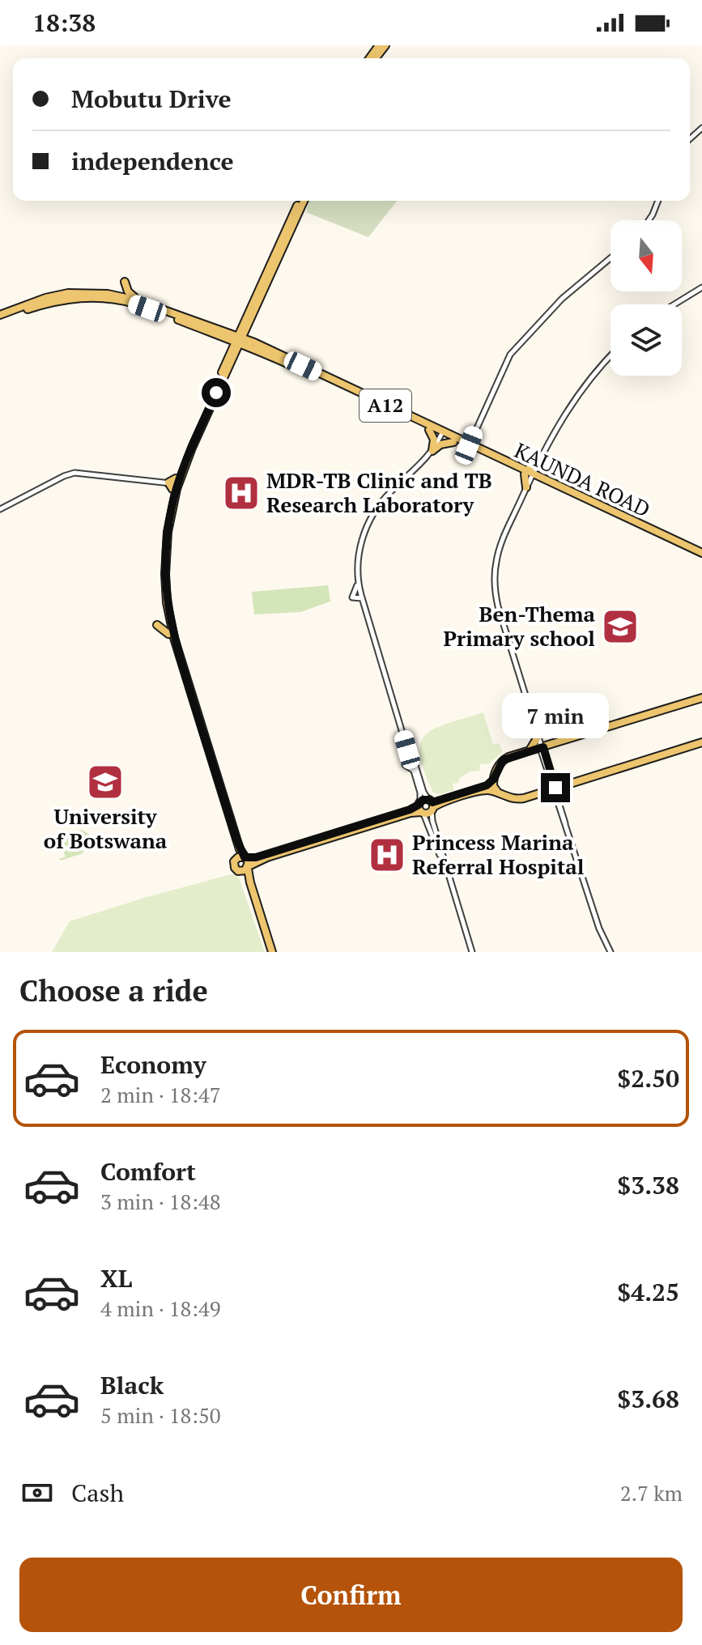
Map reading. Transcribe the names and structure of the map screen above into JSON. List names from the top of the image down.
{
  "streets": {
    "main road": ["A12", "KAUNDA ROAD"]
  },
  "crossings": [
    ["A12", "KAUNDA ROAD"]
  ],
  "places": {
    "hospital": ["MDR-TB Clinic and TB Research Laboratory", "Princess Marina Referral Hospital"],
    "school or university": ["Ben-Thema Primary school", "University of Botswana"]
  },
  "north": "bottom",
  "page": {
    "status": "18:38",
    "banner": ["Mobutu Drive", "independence"],
    "bubble": "7 min",
    "heading": "Choose a ride",
    "list": [
      {
        "name": "Economy",
        "note": "2 min · 18:47",
        "value": "$2.50"
      },
      {
        "name": "Comfort",
        "note": "3 min · 18:48",
        "value": "$3.38"
      },
      {
        "name": "XL",
        "note": "4 min · 18:49",
        "value": "$4.25"
      },
      {
        "name": "Black",
        "note": "5 min · 18:50",
        "value": "$3.68"
      }
    ],
    "pay": ["Cash", "2.7 km"],
    "buttons": "Confirm"
  }
}
